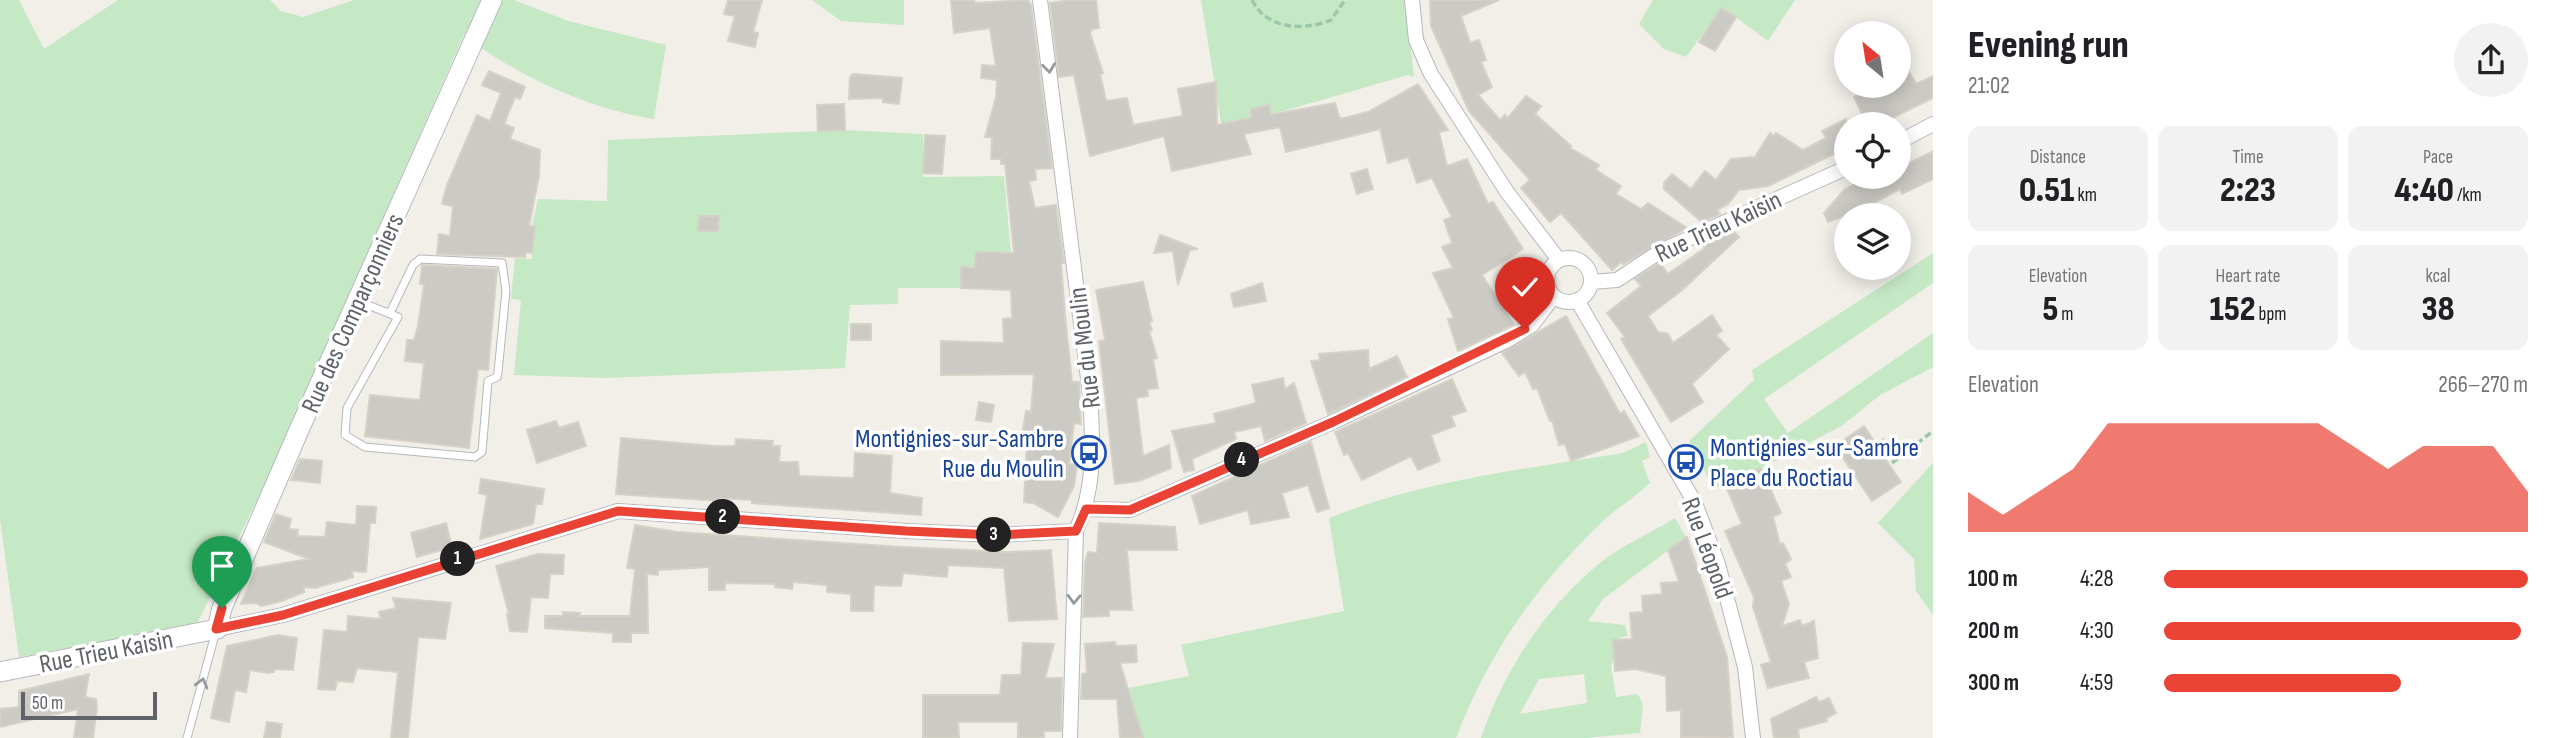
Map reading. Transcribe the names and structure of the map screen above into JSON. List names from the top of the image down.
{
  "streets": {
    "street": [
      "Rue Trieu Kaisin",
      "Rue des Comparçonniers",
      "Rue du Moulin",
      "Rue Léopold"
    ]
  },
  "crossings": [
    ["Rue Trieu Kaisin", "Rue des Comparçonniers"],
    ["Rue Trieu Kaisin", "Rue du Moulin"],
    ["Rue Trieu Kaisin", "Rue Léopold"]
  ],
  "one_way": ["Rue du Moulin"],
  "places": {
    "bus stop": ["Montignies-sur-Sambre Rue du Moulin", "Montignies-sur-Sambre Place du Roctiau"]
  },
  "scale_bar": "50 m",
  "north": "top left",
  "page": {
    "heading": ["Evening run", "21:02"],
    "stats": [
      ["Distance", "0.51 km"],
      ["Time", "2:23"],
      ["Pace", "4:40 /km"],
      ["Elevation", "5 m"],
      ["Heart rate", "152 bpm"],
      ["kcal", "38"]
    ],
    "chart": ["Elevation", "266–270 m"],
    "pins": [
      "4",
      "2",
      "3",
      "1"
    ],
    "list": [
      {
        "name": "100 m",
        "note": "4:28"
      },
      {
        "name": "200 m",
        "note": "4:30"
      },
      {
        "name": "300 m",
        "note": "4:59"
      }
    ],
    "scale": "50 m"
  }
}
